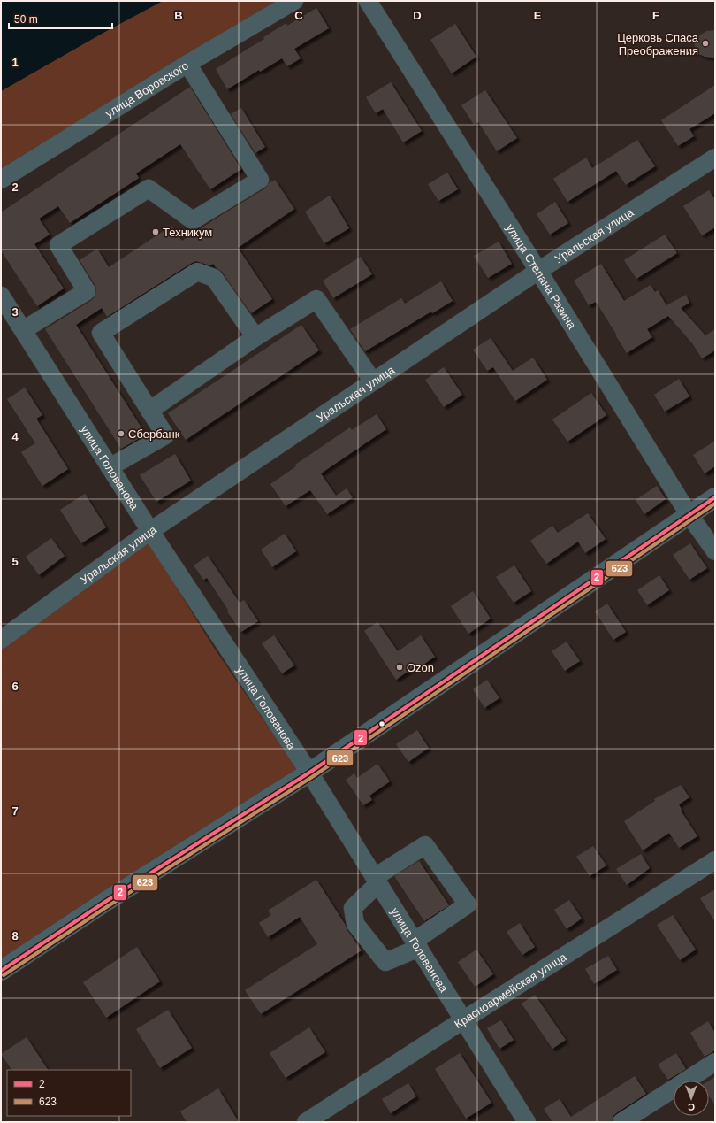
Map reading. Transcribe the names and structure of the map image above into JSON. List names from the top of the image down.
{
  "streets": {
    "street": [
      "улица Воровского",
      "Уральская улица",
      "улица Степана Разина",
      "улица Голованова",
      "Красноармейская улица"
    ]
  },
  "crossings": [
    ["Уральская улица", "улица Степана Разина"],
    ["Уральская улица", "улица Голованова"],
    ["улица Голованова", "Красноармейская улица"]
  ],
  "places": [
    "Церковь Спаса Преображения",
    "Техникум",
    "Сбербанк",
    "Ozon"
  ],
  "lines": ["transit line 2", "transit line 623"],
  "legend": ["2", "623"],
  "scale_bar": "50 m",
  "north": "bottom",
  "grid": {
    "columns": [
      "B",
      "C",
      "D",
      "E",
      "F"
    ],
    "rows": [
      "1",
      "2",
      "3",
      "4",
      "5",
      "6",
      "7",
      "8"
    ]
  }
}
